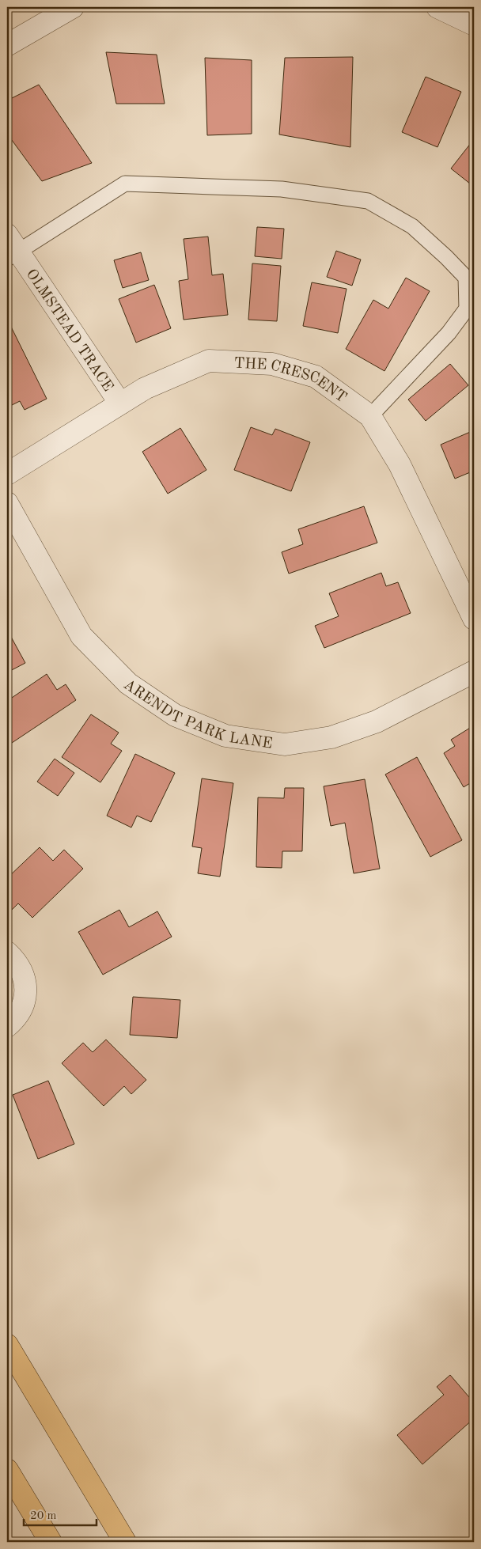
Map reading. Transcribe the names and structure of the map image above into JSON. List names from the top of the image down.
{
  "streets": {
    "street": ["OLMSTEAD TRACE", "THE CRESCENT", "ARENDT PARK LANE"]
  },
  "crossings": [
    ["OLMSTEAD TRACE", "THE CRESCENT"]
  ],
  "scale_bar": "20 m"
}
